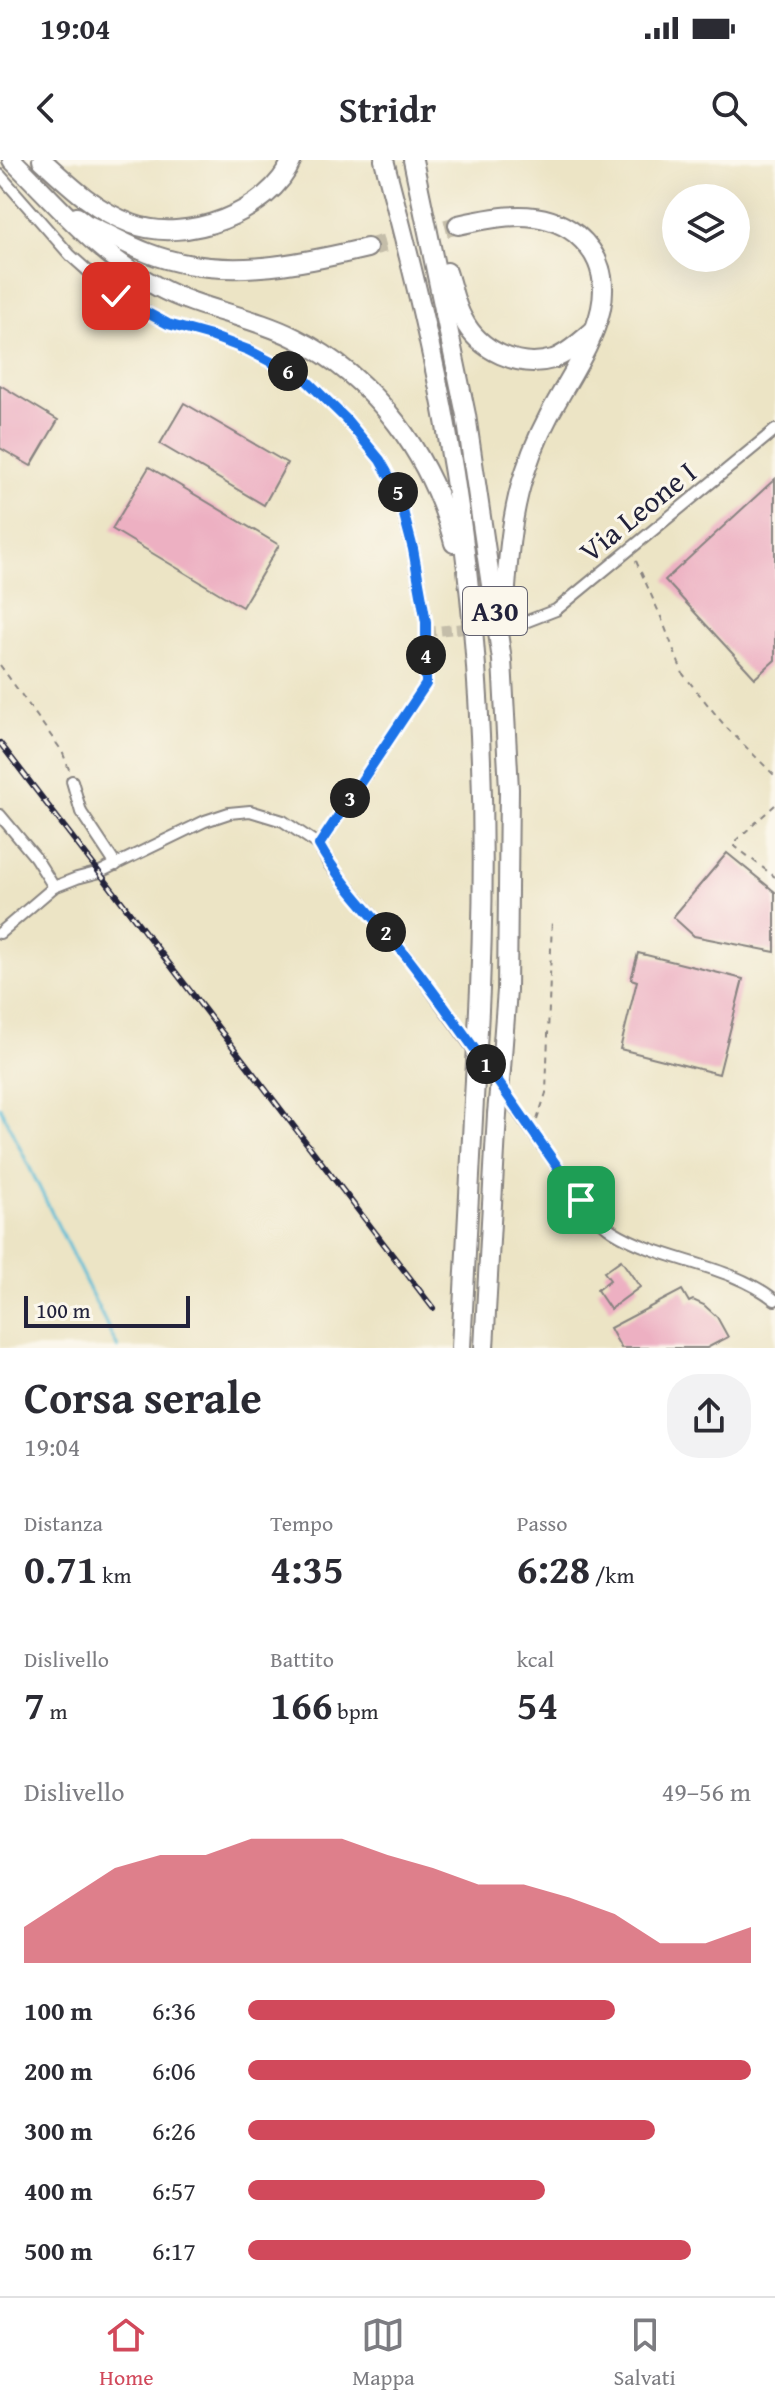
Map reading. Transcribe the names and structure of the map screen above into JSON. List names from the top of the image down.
{
  "streets": {
    "highway": ["A30"],
    "street": ["Via Leone I"]
  },
  "scale_bar": "100 m",
  "page": {
    "status": "19:04",
    "header": "Stridr",
    "pins": [
      "6",
      "5",
      "4",
      "3",
      "2",
      "1"
    ],
    "scale": "100 m",
    "heading": ["Corsa serale", "19:04"],
    "stats": [
      ["Distanza", "0.71 km"],
      ["Tempo", "4:35"],
      ["Passo", "6:28 /km"],
      ["Dislivello", "7 m"],
      ["Battito", "166 bpm"],
      ["kcal", "54"]
    ],
    "chart": ["Dislivello", "49–56 m"],
    "list": [
      {
        "name": "100 m",
        "note": "6:36"
      },
      {
        "name": "200 m",
        "note": "6:06"
      },
      {
        "name": "300 m",
        "note": "6:26"
      },
      {
        "name": "400 m",
        "note": "6:57"
      },
      {
        "name": "500 m",
        "note": "6:17"
      }
    ],
    "tabs": ["Home", "Mappa", "Salvati"]
  }
}
